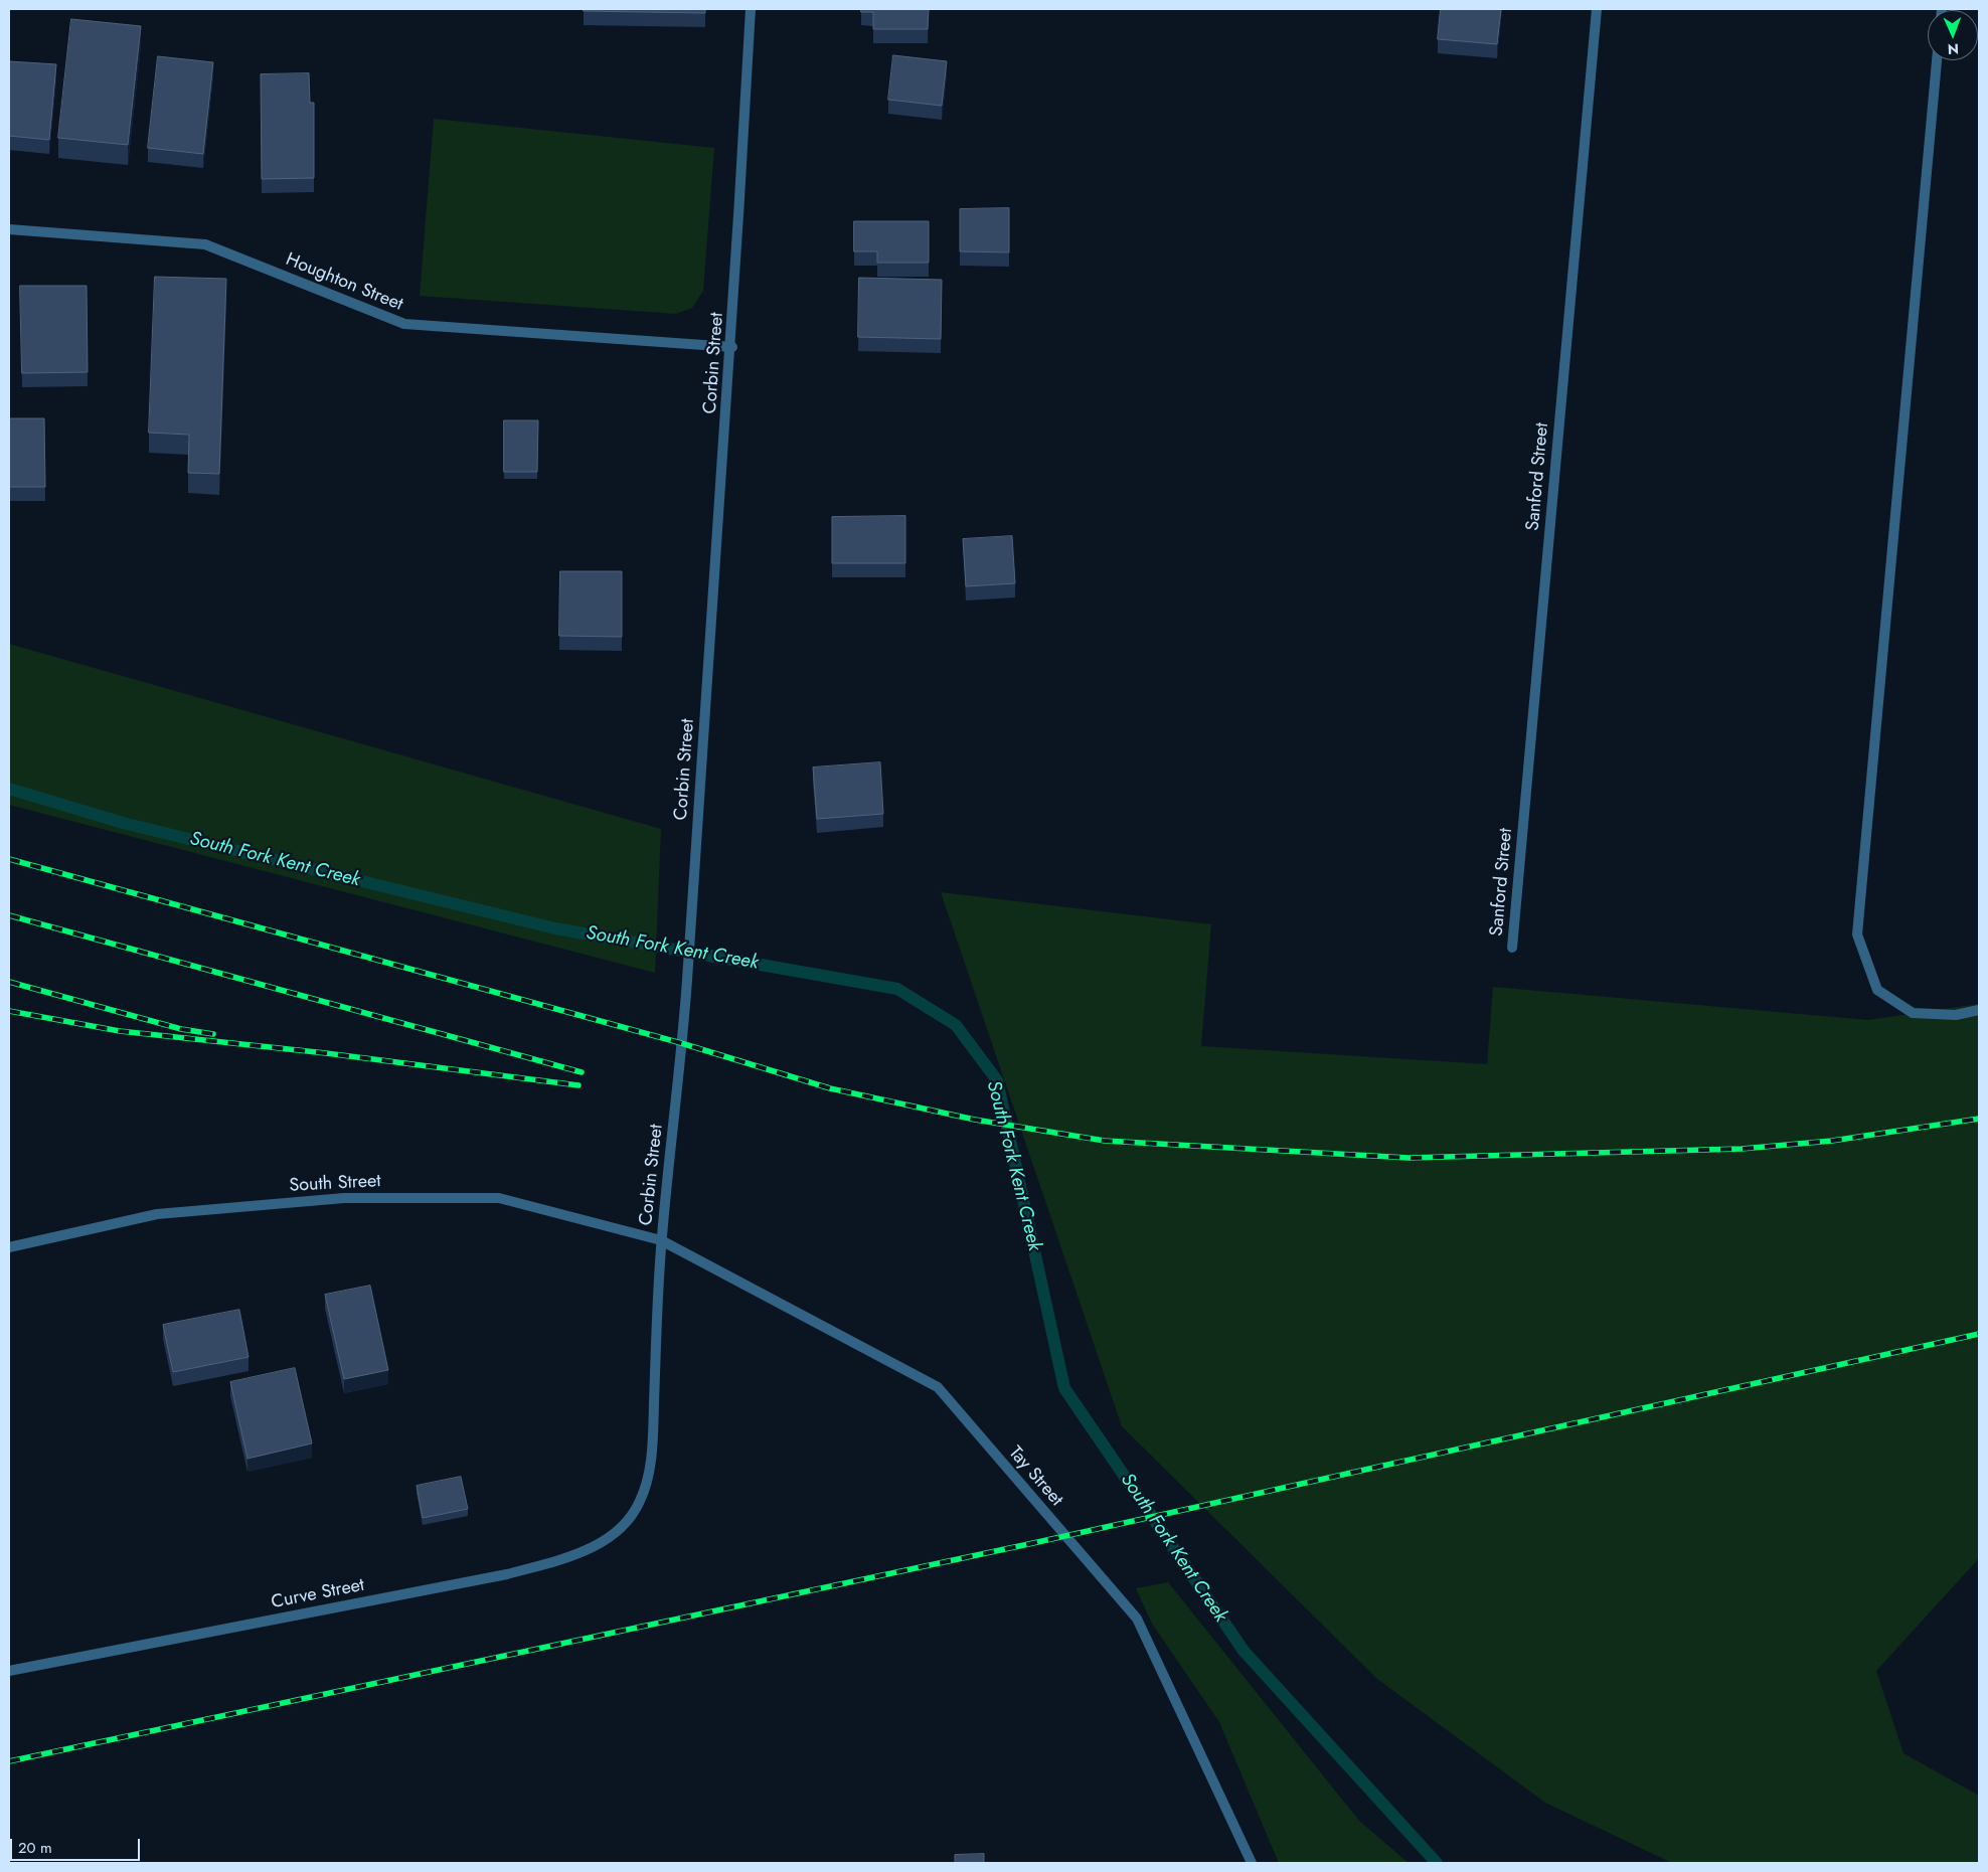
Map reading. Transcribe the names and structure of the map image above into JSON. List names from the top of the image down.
{
  "streets": {
    "street": [
      "Houghton Street",
      "Corbin Street",
      "Sanford Street",
      "South Street",
      "Tay Street",
      "Curve Street"
    ]
  },
  "crossings": [
    ["Houghton Street", "Corbin Street"],
    ["Corbin Street", "South Street"],
    ["Corbin Street", "Tay Street"],
    ["Corbin Street", "Curve Street"],
    ["South Street", "Tay Street"]
  ],
  "water": ["South Fork Kent Creek"],
  "scale_bar": "20 m",
  "north": "bottom"
}
